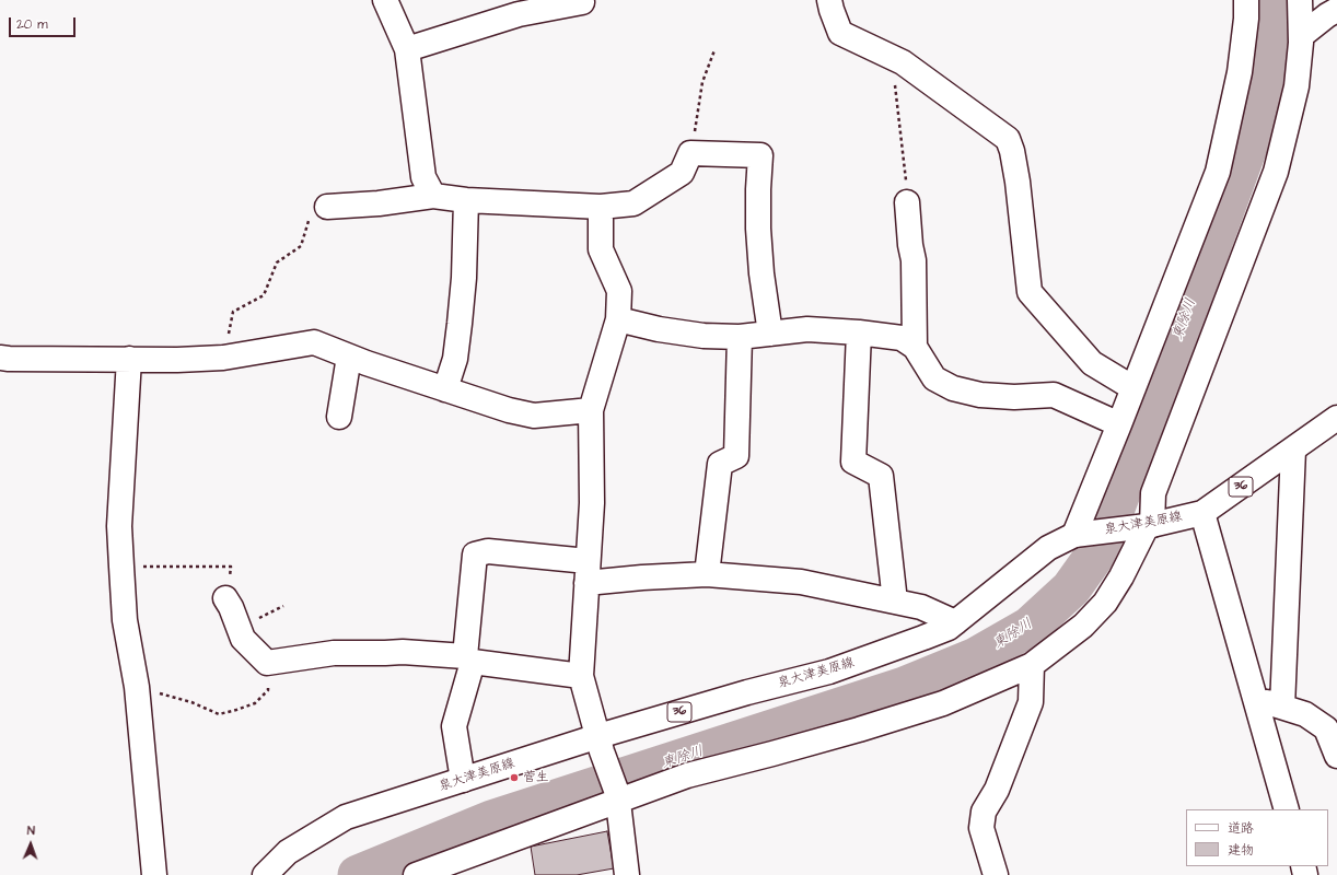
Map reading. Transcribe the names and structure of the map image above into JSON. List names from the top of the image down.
{
  "streets": {
    "street": ["36", "泉大津美原線"]
  },
  "water": ["東除川"],
  "places": ["菅生"],
  "legend": ["道路", "建物"],
  "scale_bar": "20 m",
  "north": "top"
}
